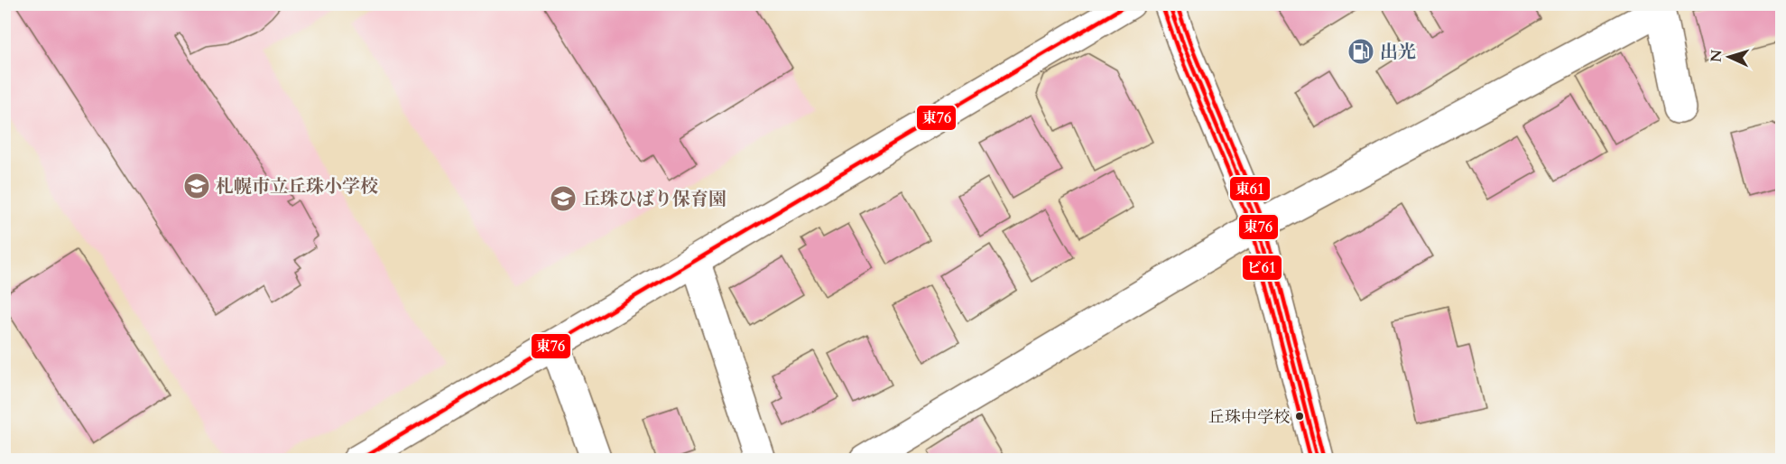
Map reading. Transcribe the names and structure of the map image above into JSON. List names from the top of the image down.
{
  "places": {
    "fuel station": ["出光"],
    "school or university": ["札幌市立丘珠小学校", "丘珠ひばり保育園"],
    "other": ["丘珠中学校"]
  },
  "lines": ["transit line 東76", "transit line 東61", "transit line ビ61"],
  "north": "left"
}
